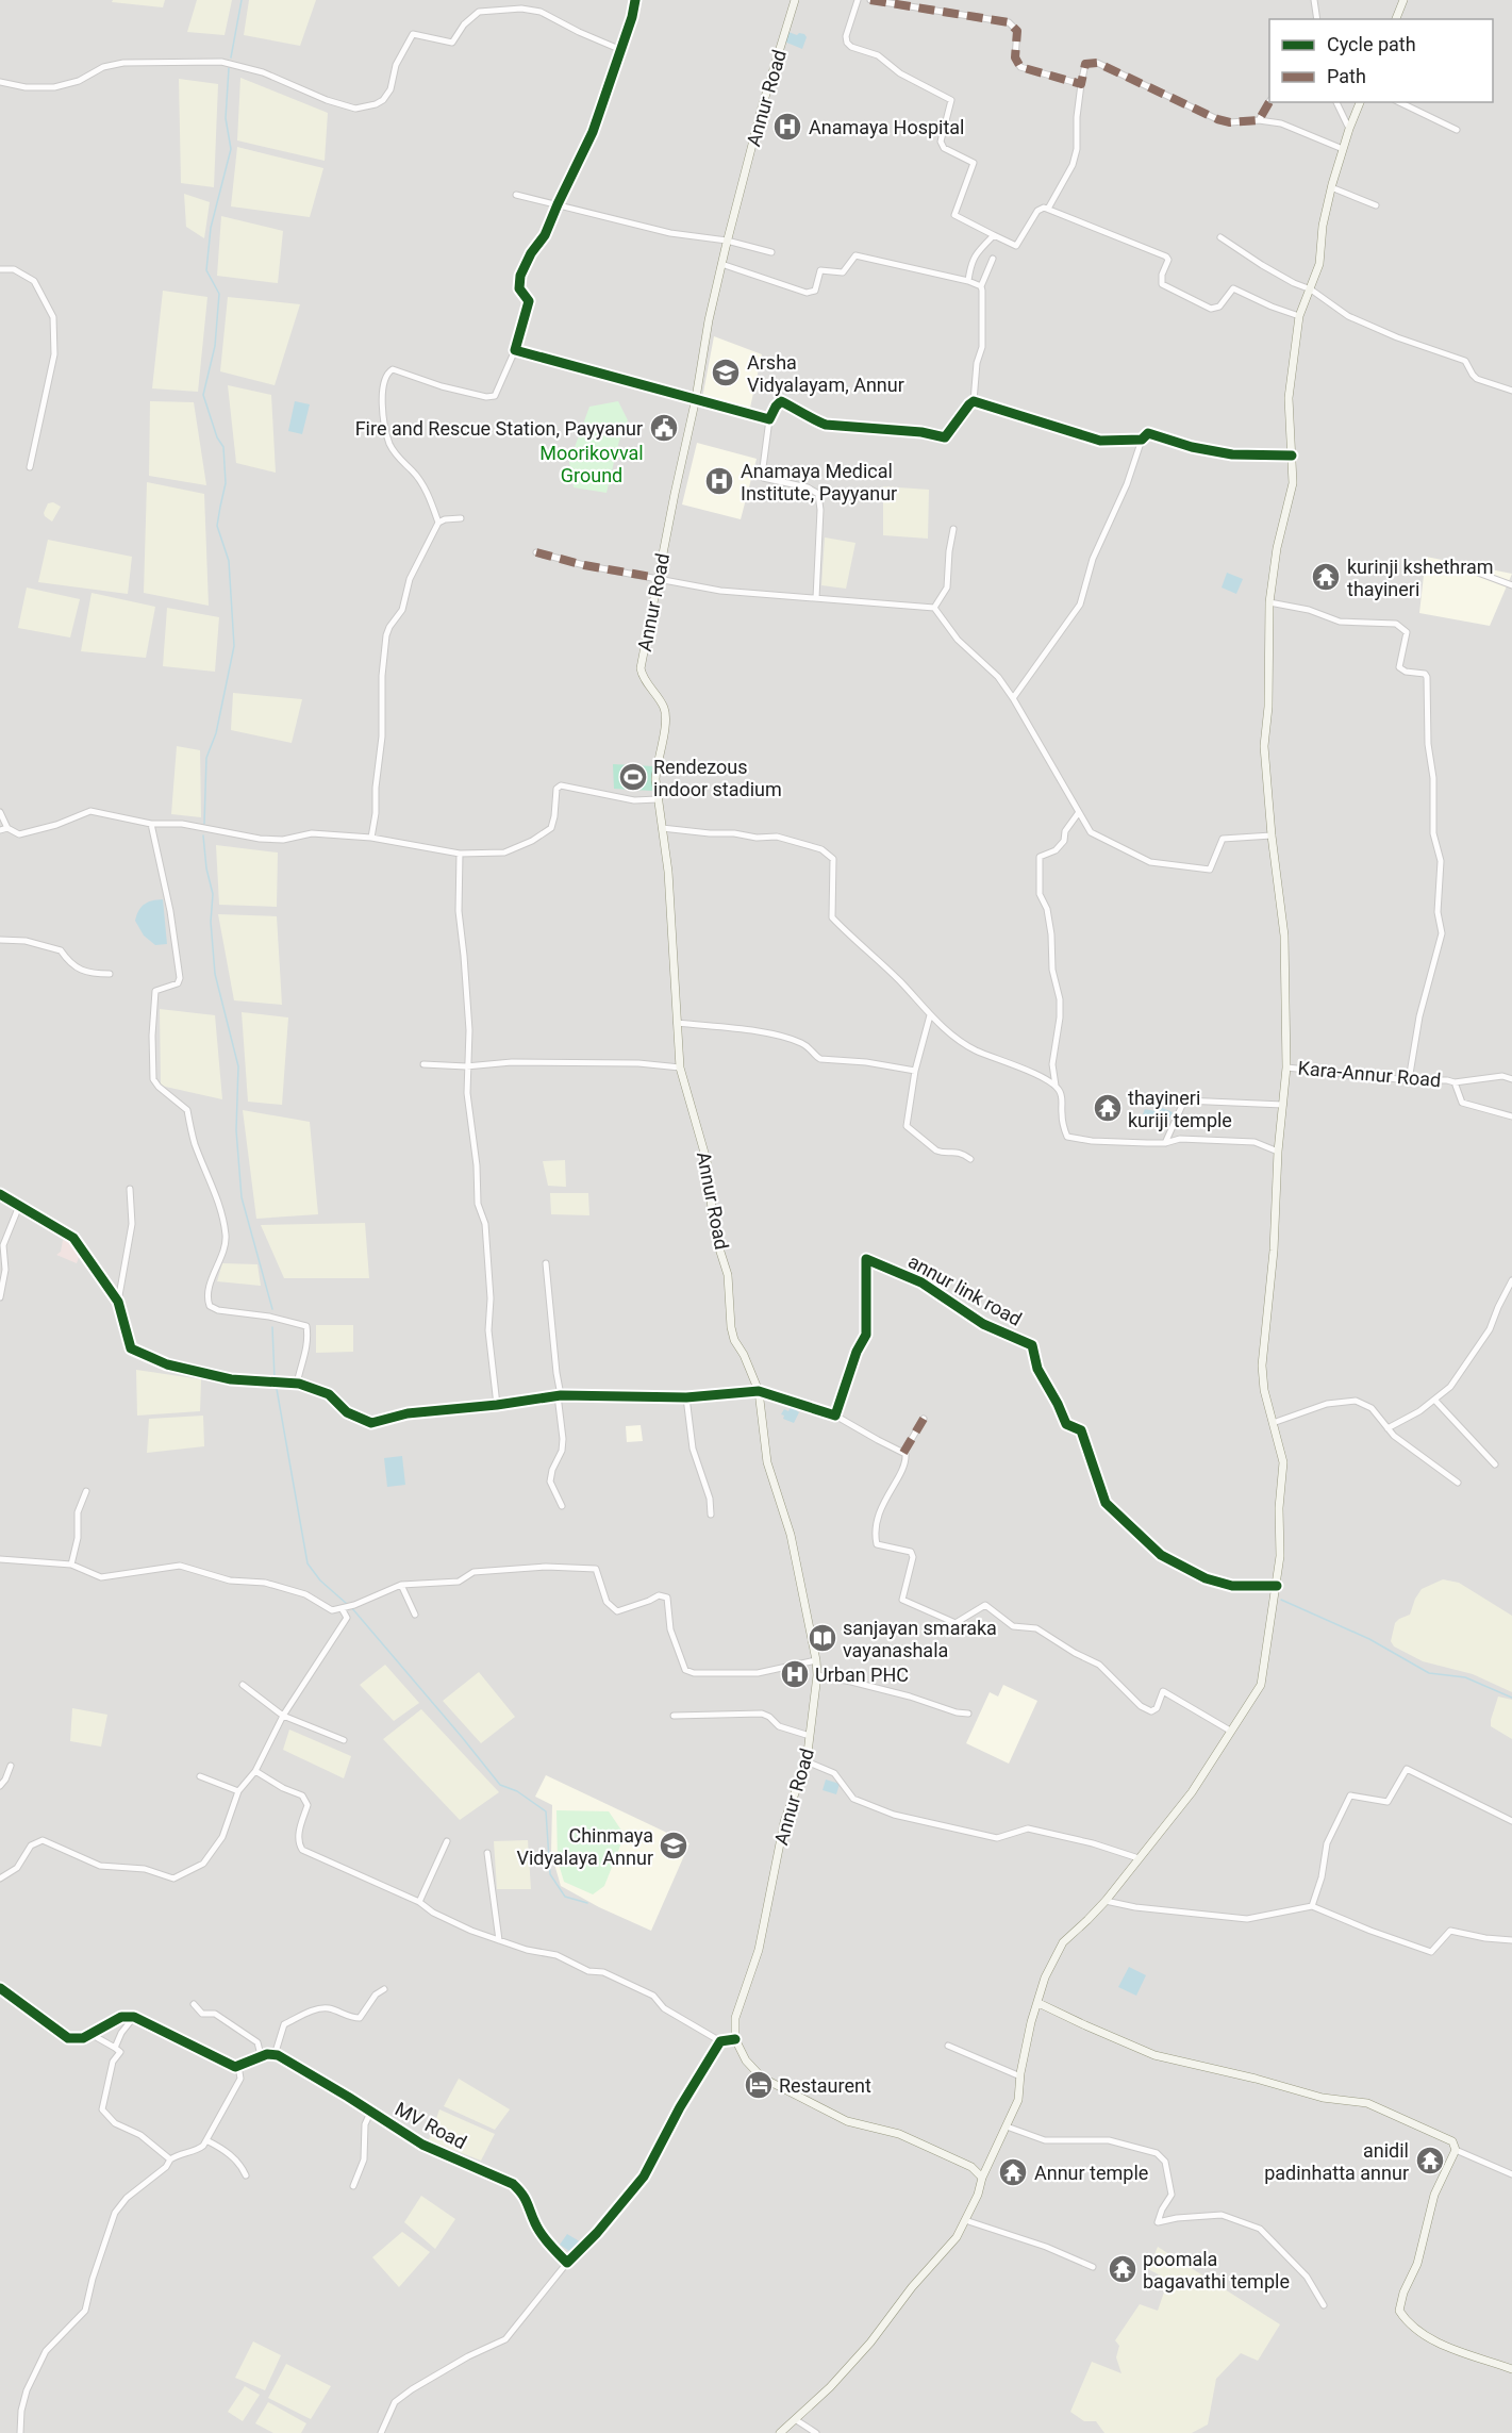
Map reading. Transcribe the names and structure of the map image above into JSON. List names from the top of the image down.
{
  "streets": {
    "main road": ["Annur Road"],
    "street": ["Kara-Annur Road", "annur link road", "MV Road"]
  },
  "parks": ["Moorikovval Ground"],
  "places": {
    "hospital": ["Anamaya Hospital", "Anamaya Medical Institute, Payyanur", "Urban PHC"],
    "school or university": ["Arsha Vidyalayam, Annur", "Chinmaya Vidyalaya Annur"],
    "public building": ["Fire and Rescue Station, Payyanur"],
    "temple": [
      "kurinji kshethram thayineri",
      "thayineri kuriji temple",
      "anidil padinhatta annur",
      "Annur temple",
      "poomala bagavathi temple"
    ],
    "sports": ["Rendezous indoor stadium"],
    "library": ["sanjayan smaraka vayanashala"],
    "hotel": ["Restaurent"]
  },
  "legend": ["Cycle path", "Path"]
}
